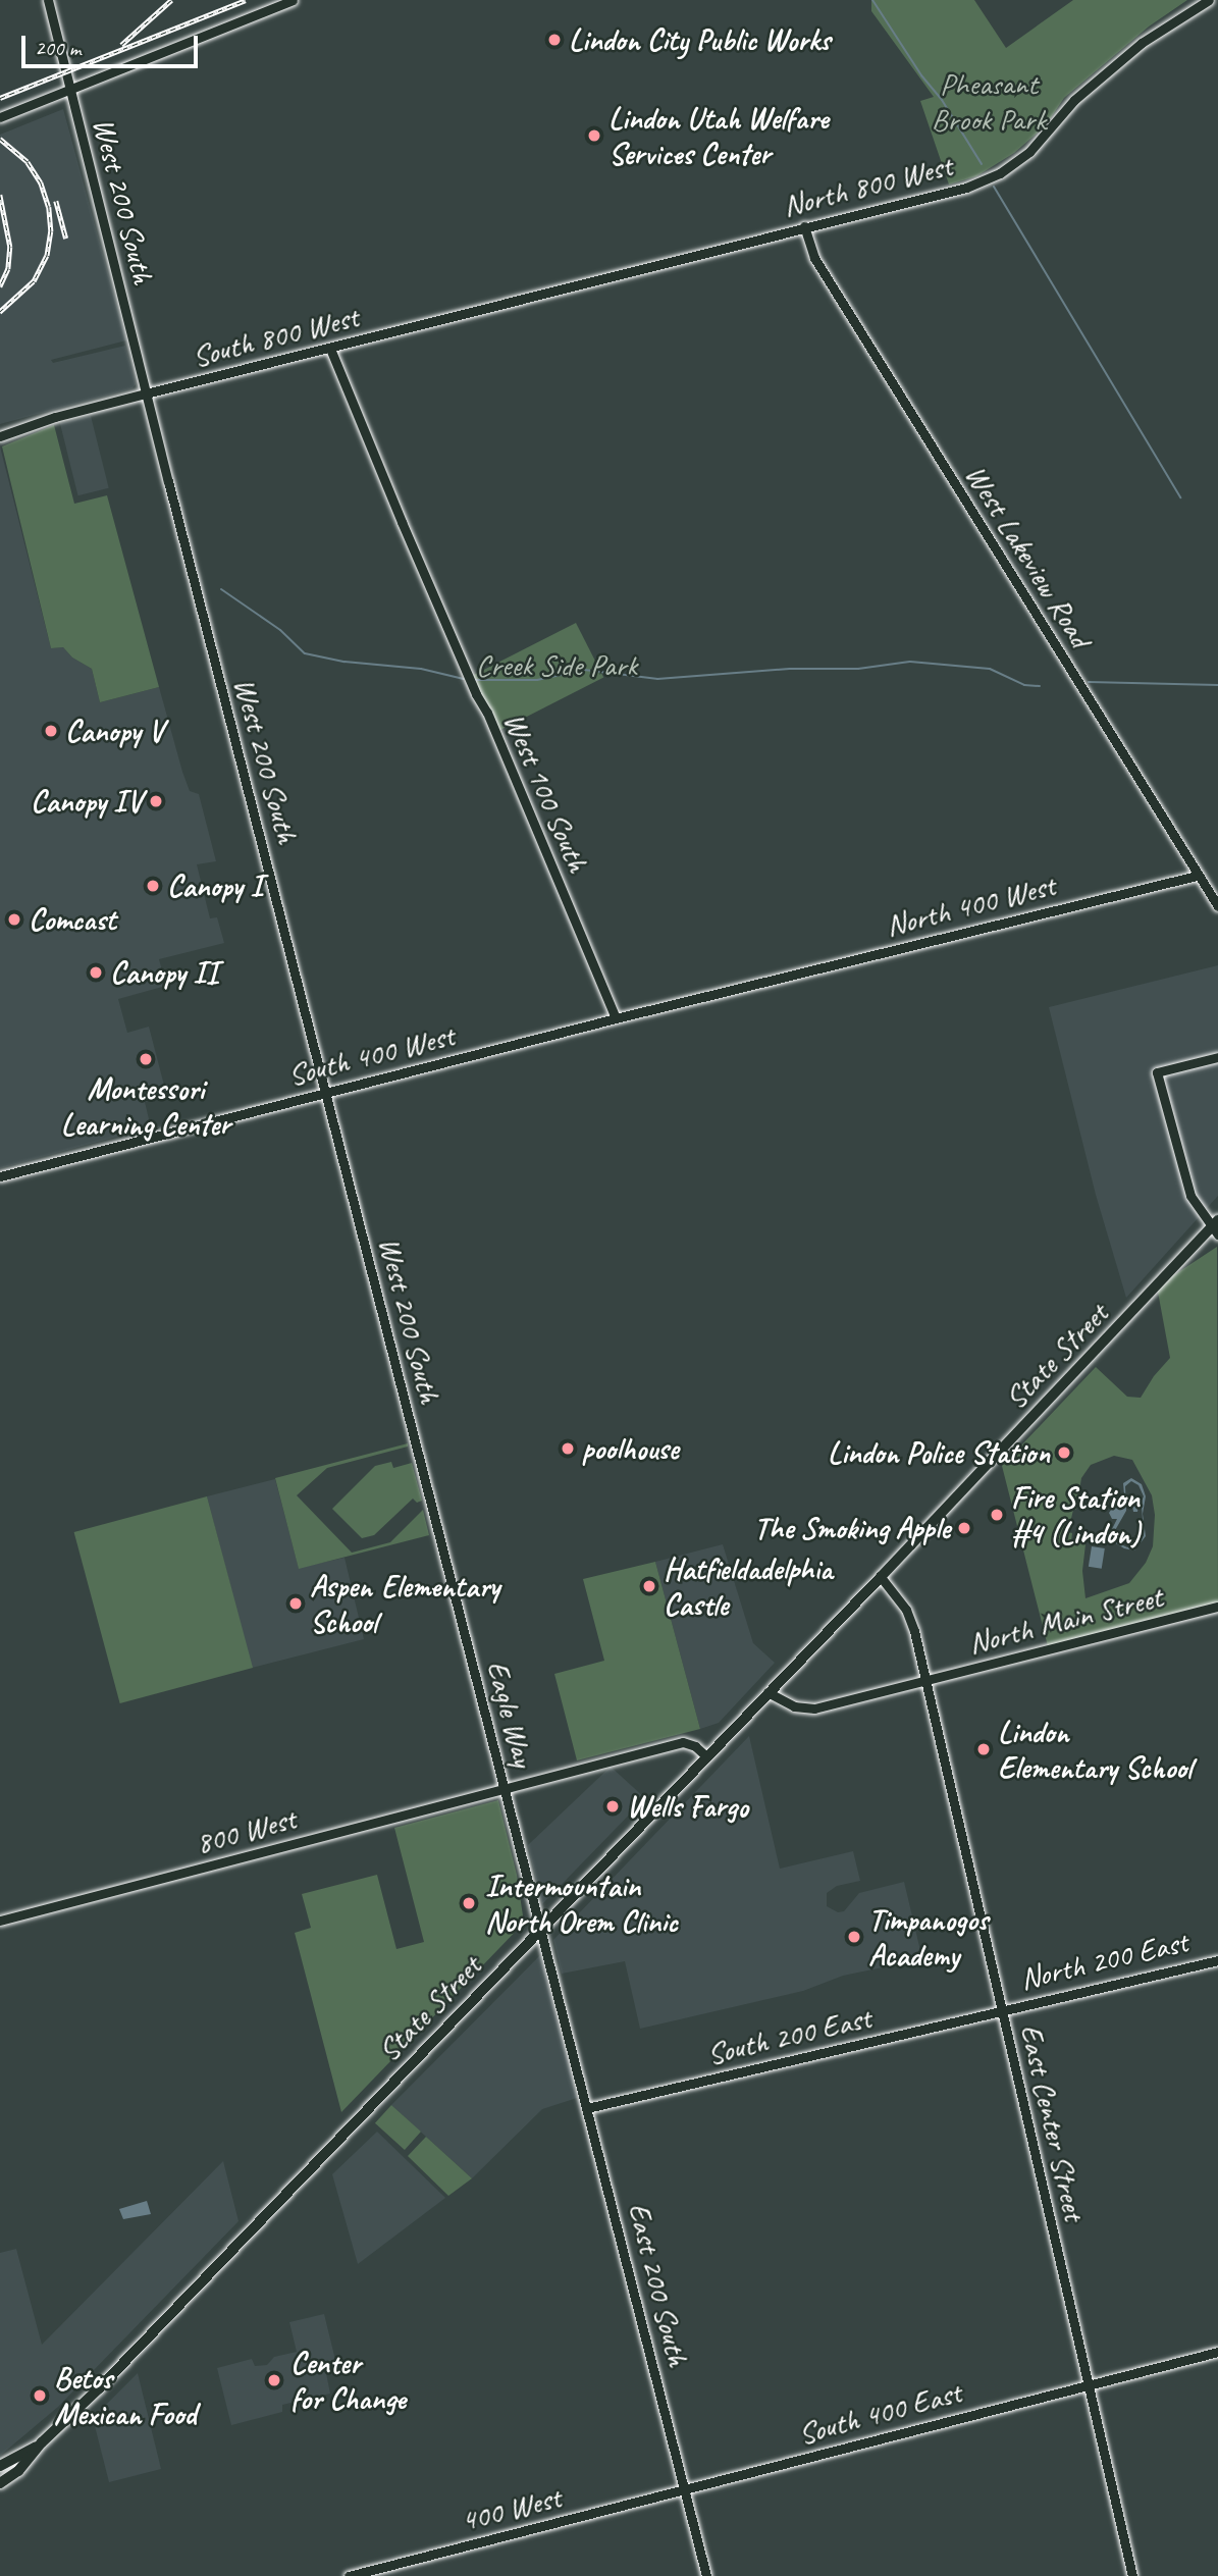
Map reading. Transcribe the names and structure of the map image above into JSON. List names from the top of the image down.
{
  "streets": {
    "main road": ["State Street"],
    "street": [
      "North 800 West",
      "West 200 South",
      "South 800 West",
      "West Lakeview Road",
      "West 100 South",
      "North 400 West",
      "South 400 West",
      "North Main Street",
      "Eagle Way",
      "800 West",
      "North 200 East",
      "South 200 East",
      "East Center Street",
      "East 200 South",
      "South 400 East",
      "400 West"
    ]
  },
  "crossings": [
    ["North 800 West", "South 800 West"],
    ["North 800 West", "West Lakeview Road"],
    ["West 200 South", "South 800 West"],
    ["West 200 South", "South 400 West"],
    ["West 200 South", "Eagle Way"],
    ["South 800 West", "West 100 South"],
    ["West Lakeview Road", "North 400 West"],
    ["West 100 South", "South 400 West"],
    ["North 400 West", "South 400 West"],
    ["State Street", "North Main Street"],
    ["State Street", "800 West"],
    ["State Street", "East Center Street"],
    ["State Street", "East 200 South"],
    ["North Main Street", "East Center Street"],
    ["Eagle Way", "800 West"],
    ["Eagle Way", "East 200 South"],
    ["800 West", "East 200 South"],
    ["North 200 East", "South 200 East"],
    ["North 200 East", "East Center Street"],
    ["South 200 East", "East Center Street"],
    ["South 200 East", "East 200 South"],
    ["East Center Street", "South 400 East"],
    ["East 200 South", "South 400 East"],
    ["East 200 South", "400 West"],
    ["South 400 East", "400 West"]
  ],
  "parks": ["Pheasant Brook Park", "Creek Side Park"],
  "places": [
    "Lindon City Public Works",
    "Lindon Utah Welfare Services Center",
    "Canopy V",
    "Canopy IV",
    "Canopy I",
    "Comcast",
    "Canopy II",
    "Montessori Learning Center",
    "poolhouse",
    "Lindon Police Station",
    "Fire Station #4 (Lindon)",
    "The Smoking Apple",
    "Hatfieldadelphia Castle",
    "Aspen Elementary School",
    "Lindon Elementary School",
    "Wells Fargo",
    "Intermountain North Orem Clinic",
    "Timpanogos Academy",
    "Center for Change",
    "Betos Mexican Food"
  ],
  "scale_bar": "200 m"
}
